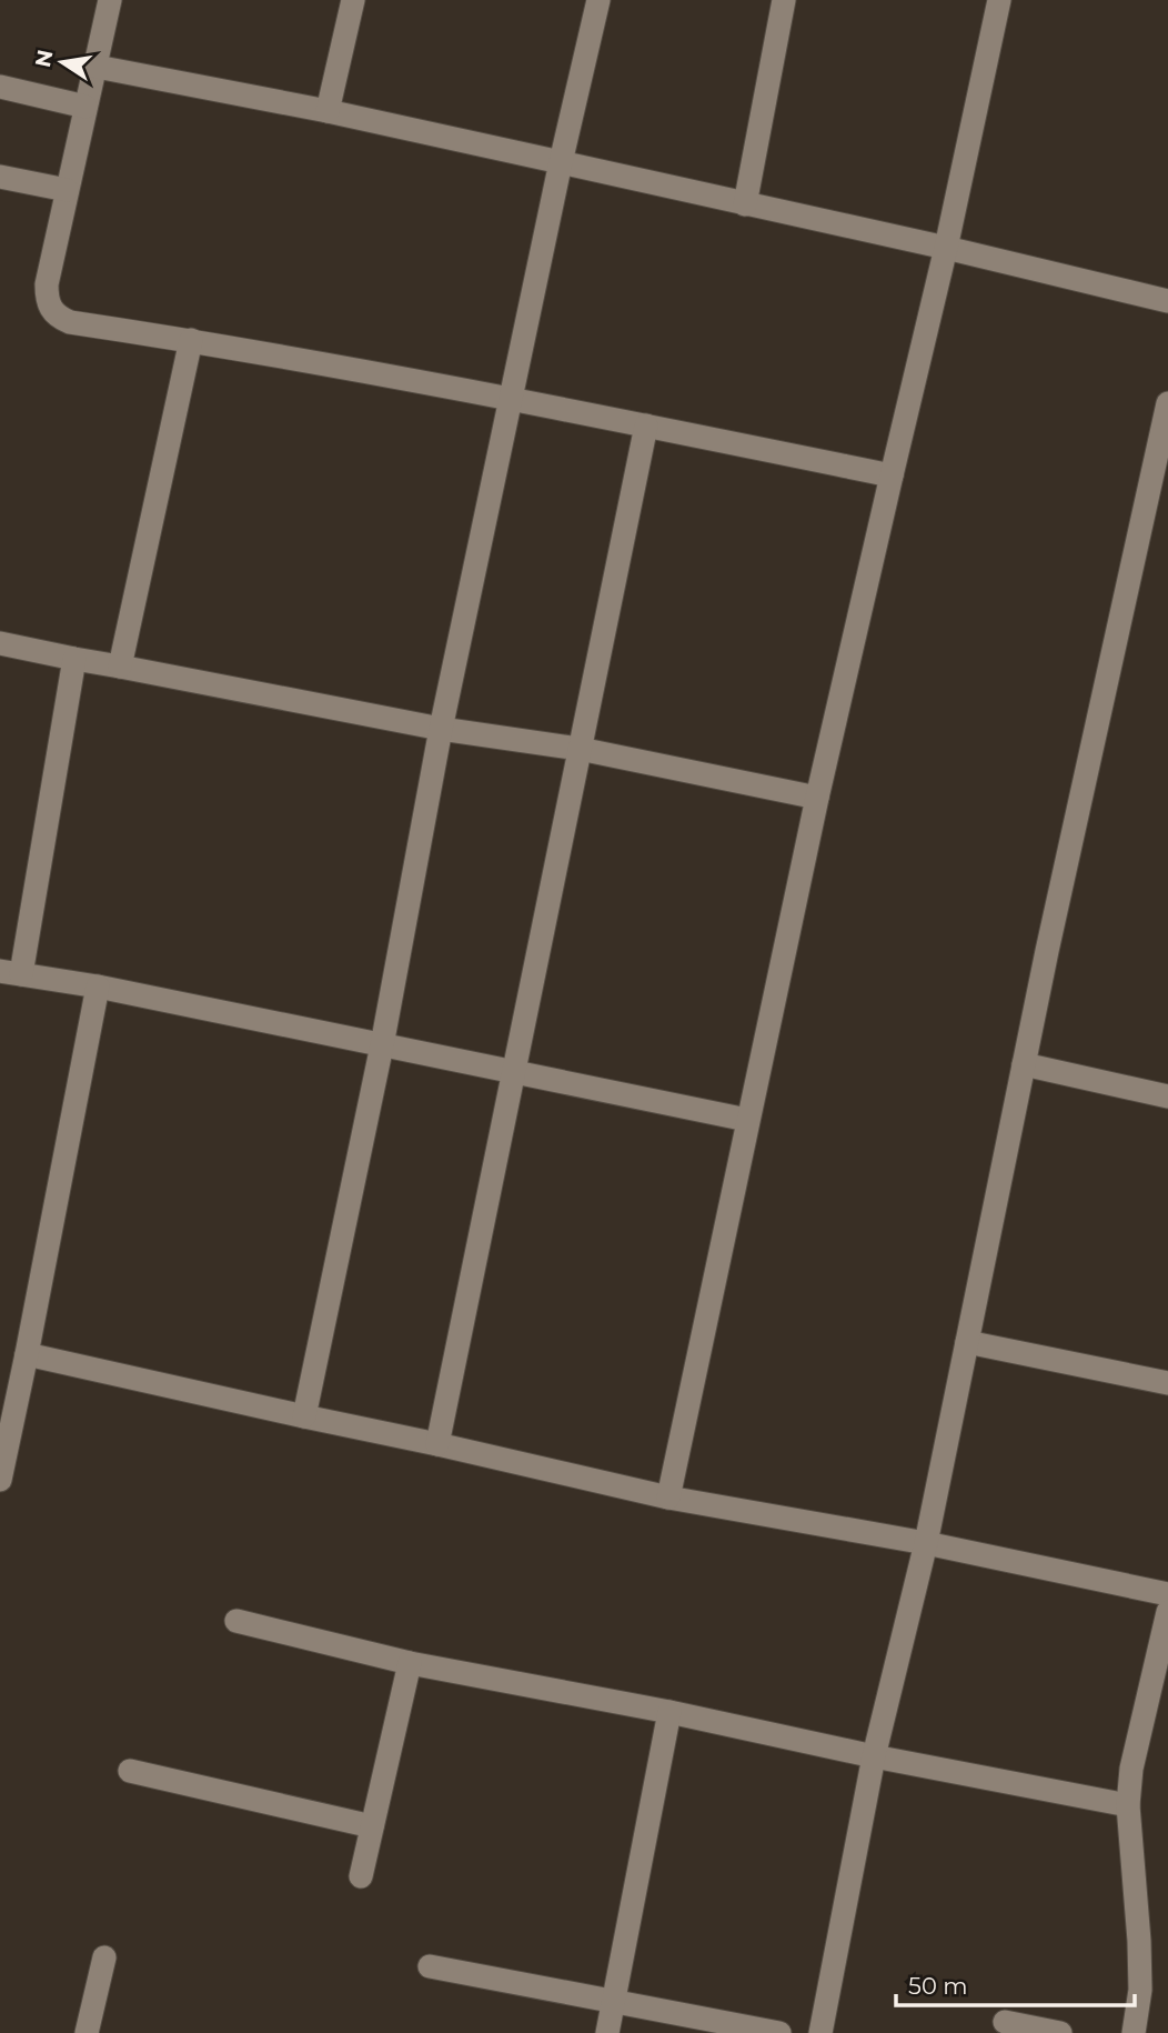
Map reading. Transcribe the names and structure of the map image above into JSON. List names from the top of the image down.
{
  "scale_bar": "50 m",
  "north": "left"
}
